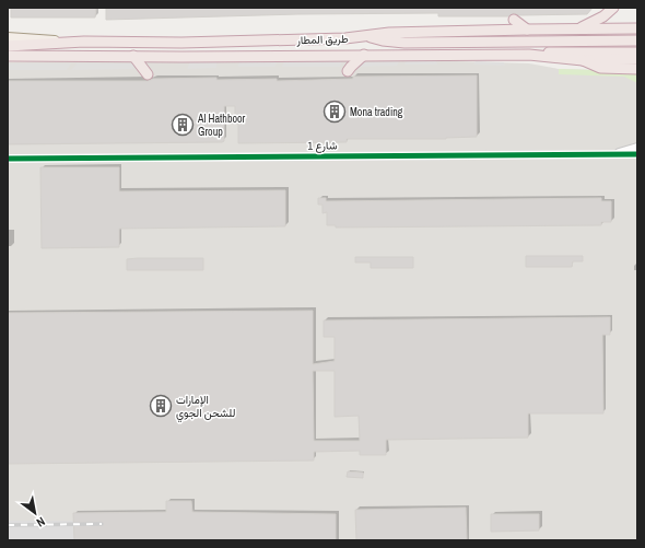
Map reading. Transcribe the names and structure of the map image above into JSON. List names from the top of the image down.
{
  "streets": {
    "highway": ["طريق المطار"],
    "street": ["شارع 1"]
  },
  "places": {
    "building": ["Mona trading", "Al Hathboor Group", "الإمارات للشحن الجوي"]
  },
  "north": "bottom right"
}
